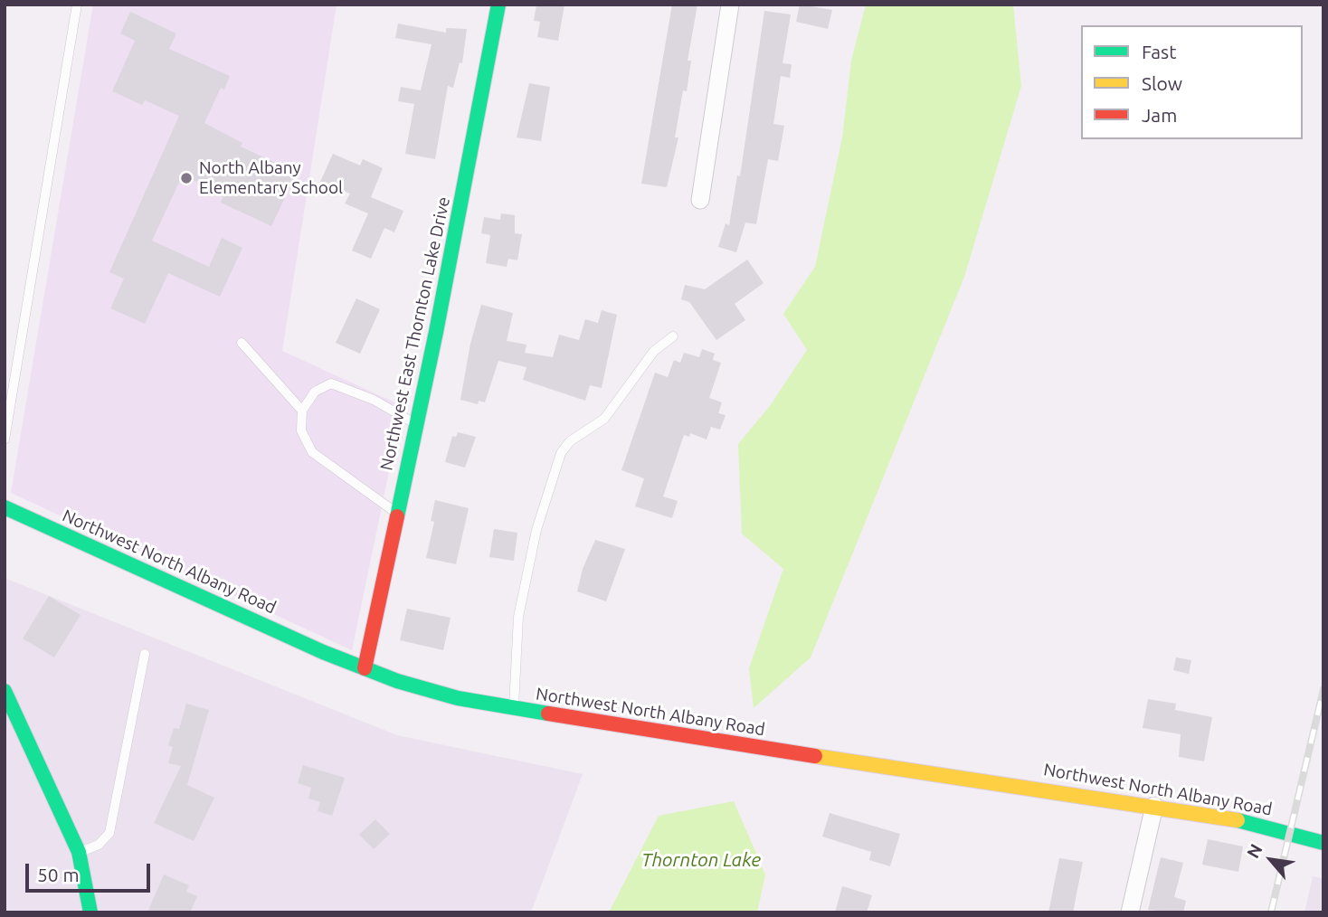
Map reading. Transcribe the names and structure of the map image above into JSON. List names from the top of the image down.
{
  "streets": {
    "main road": ["Northwest East Thornton Lake Drive", "Northwest North Albany Road"]
  },
  "crossings": [
    ["Northwest East Thornton Lake Drive", "Northwest North Albany Road"]
  ],
  "water": ["Thornton Lake"],
  "places": ["North Albany Elementary School"],
  "legend": ["Fast", "Slow", "Jam"],
  "scale_bar": "50 m",
  "north": "top left"
}
